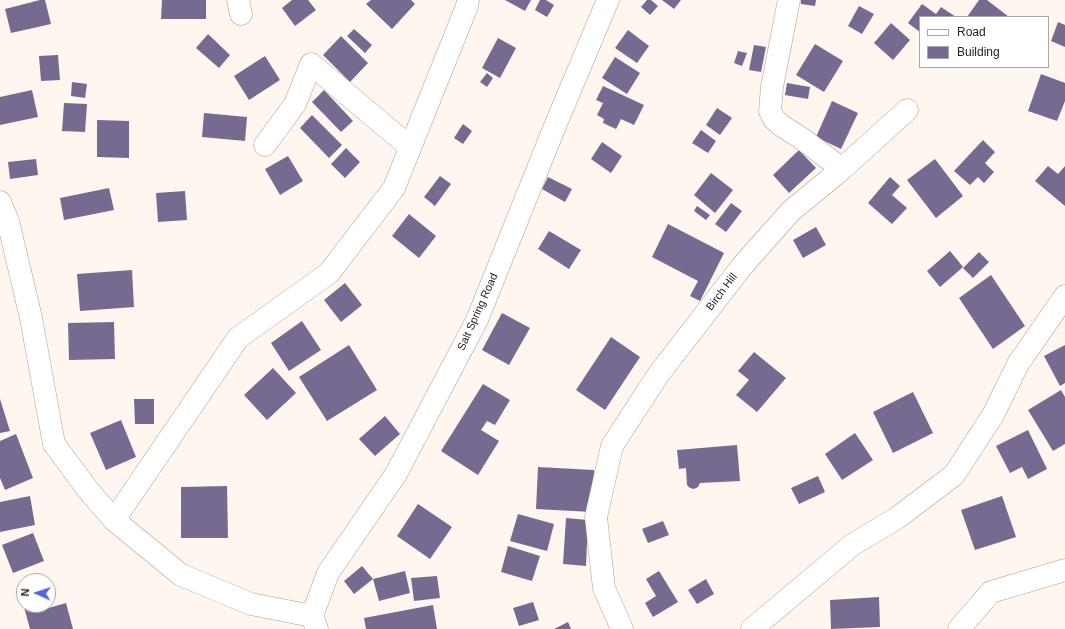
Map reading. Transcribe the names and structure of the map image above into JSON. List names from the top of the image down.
{
  "streets": {
    "street": ["Birch Hill", "Salt Spring Road"]
  },
  "legend": ["Road", "Building"],
  "north": "left"
}
